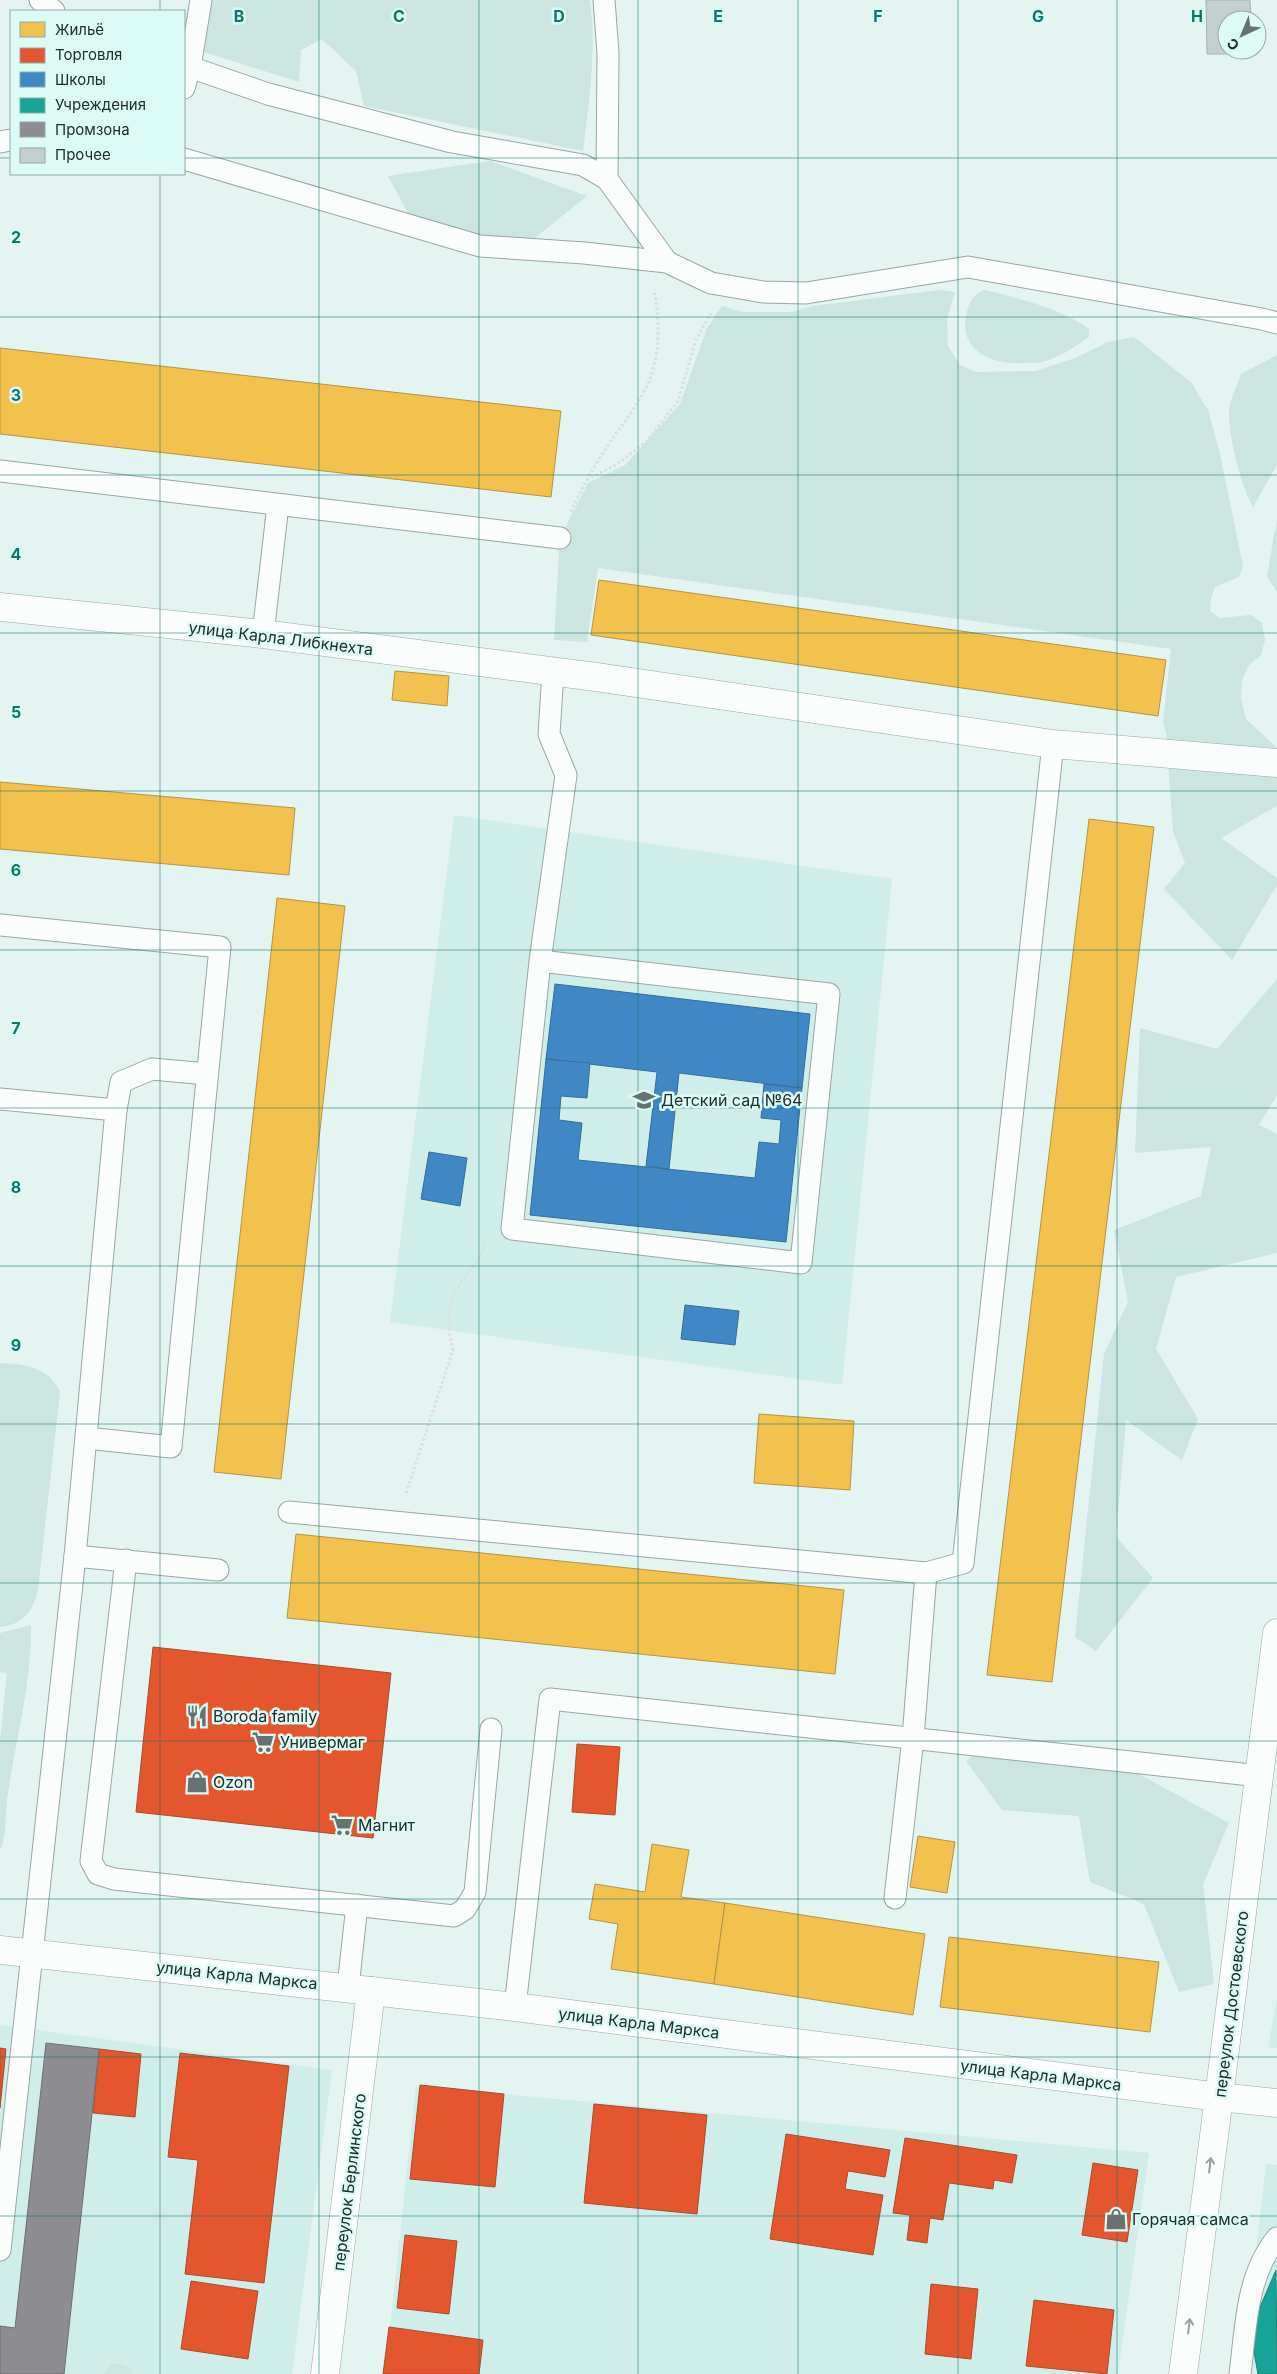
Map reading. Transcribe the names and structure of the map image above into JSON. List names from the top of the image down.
{
  "streets": {
    "street": [
      "улица Карла Либкнехта",
      "улица Карла Маркса",
      "переулок Достоевского",
      "переулок Берлинского"
    ]
  },
  "crossings": [
    ["улица Карла Маркса", "переулок Достоевского"],
    ["улица Карла Маркса", "переулок Берлинского"]
  ],
  "one_way": ["переулок Достоевского"],
  "places": {
    "school or university": ["Детский сад №64"],
    "restaurant": ["Boroda family"],
    "supermarket": ["Универмаг", "Магнит"],
    "shop": ["Ozon", "Горячая самса"]
  },
  "legend": [
    "Жильё",
    "Торговля",
    "Школы",
    "Учреждения",
    "Промзона",
    "Прочее"
  ],
  "north": "bottom left",
  "grid": {
    "columns": [
      "B",
      "C",
      "D",
      "E",
      "F",
      "G",
      "H"
    ],
    "rows": [
      "2",
      "3",
      "4",
      "5",
      "6",
      "7",
      "8",
      "9"
    ]
  }
}
